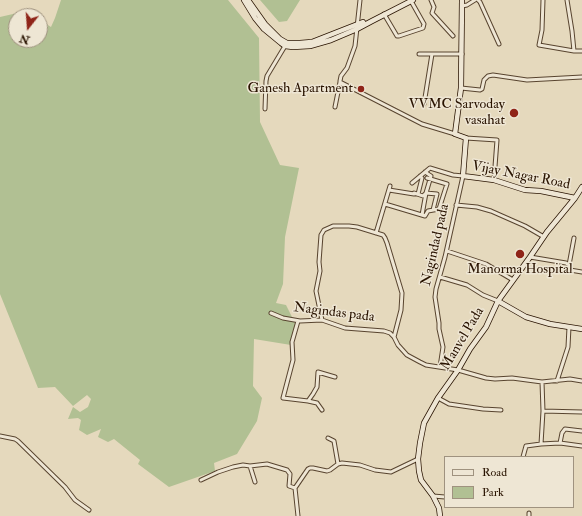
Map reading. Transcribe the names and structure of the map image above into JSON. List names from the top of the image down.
{
  "streets": {
    "main road": ["Vijay Nagar Road", "Manvel Pada"],
    "street": ["Nagindad pada", "Nagindas pada"]
  },
  "crossings": [
    ["Vijay Nagar Road", "Nagindad pada"],
    ["Vijay Nagar Road", "Manvel Pada"]
  ],
  "places": ["Ganesh Apartment", "VVMC Sarvoday vasahat", "Manorma Hospital"],
  "legend": ["Road", "Park"],
  "north": "bottom"
}
